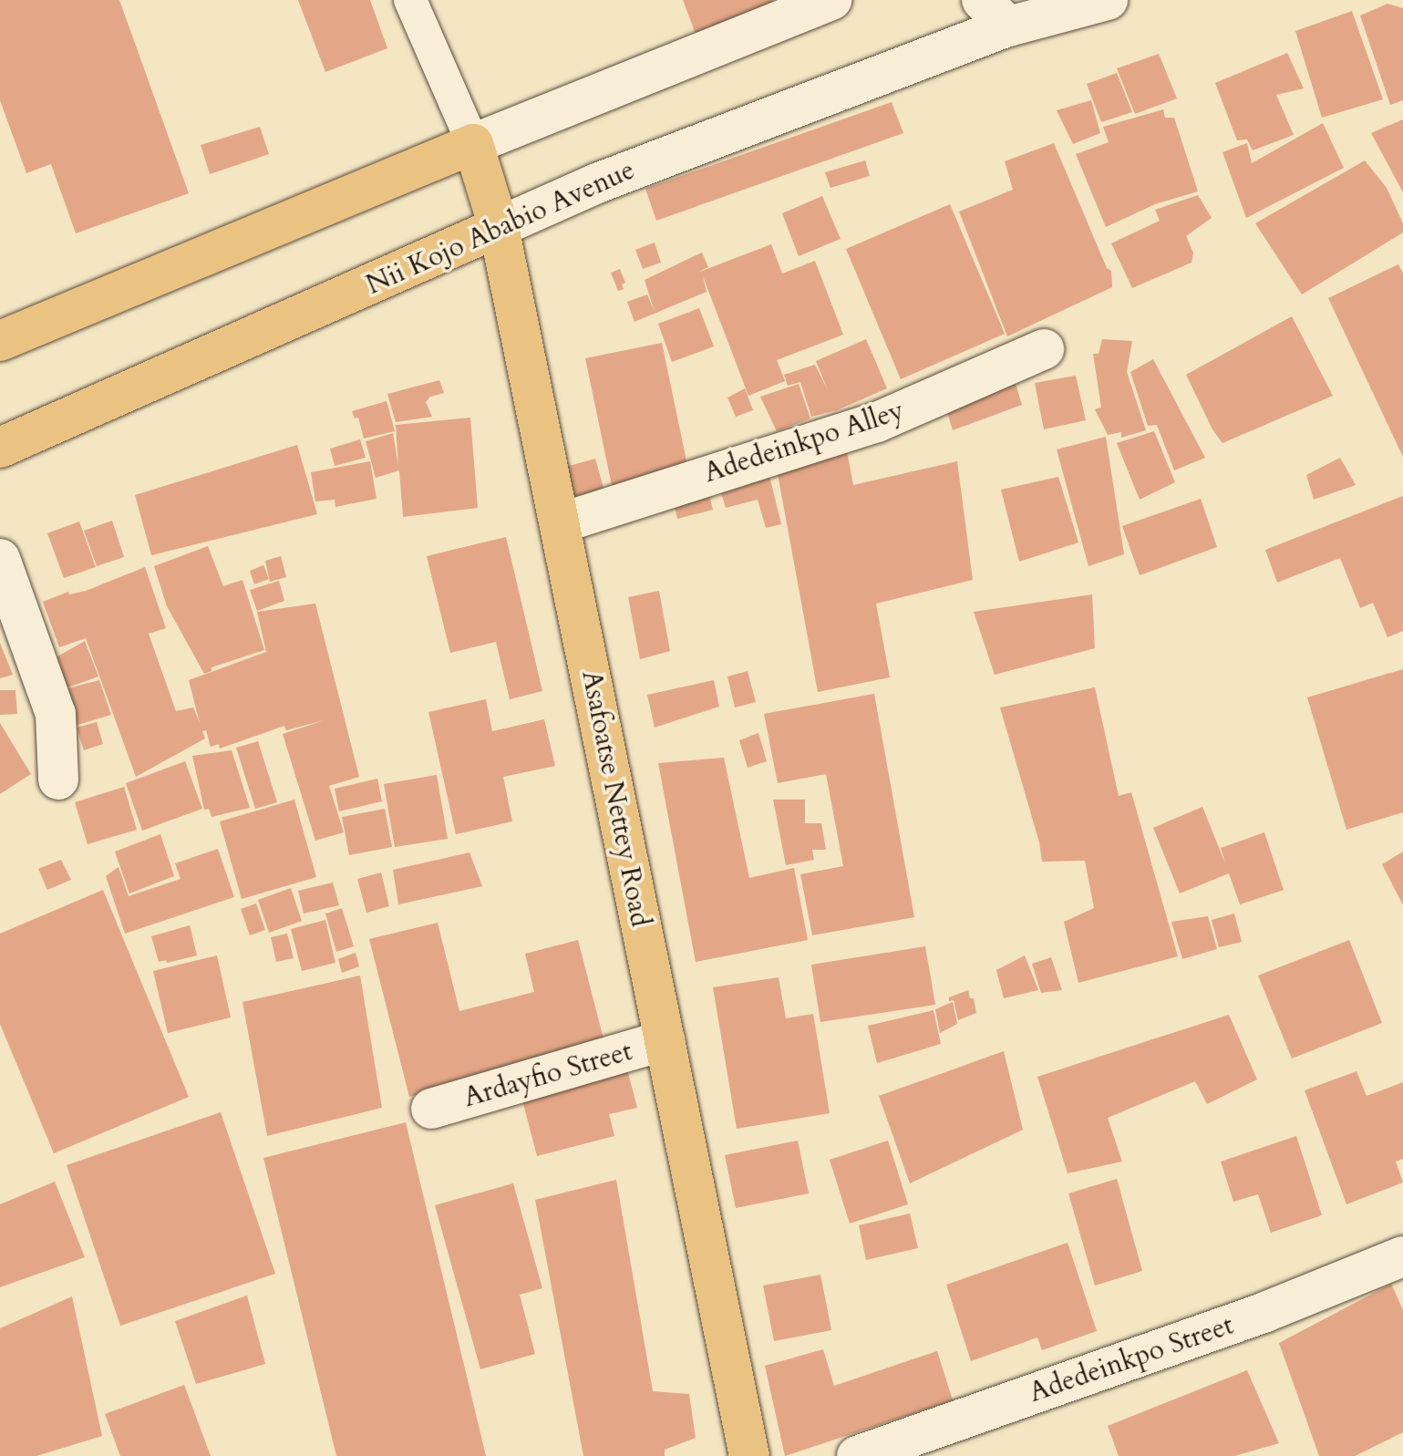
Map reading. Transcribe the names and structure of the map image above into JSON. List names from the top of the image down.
{
  "streets": {
    "main road": ["Nii Kojo Ababio Avenue", "Asafoatse Nettey Road"],
    "street": ["Adedeinkpo Alley", "Ardayfio Street", "Adedeinkpo Street"]
  },
  "crossings": [
    ["Nii Kojo Ababio Avenue", "Asafoatse Nettey Road"],
    ["Adedeinkpo Alley", "Asafoatse Nettey Road"],
    ["Asafoatse Nettey Road", "Ardayfio Street"]
  ]
}
